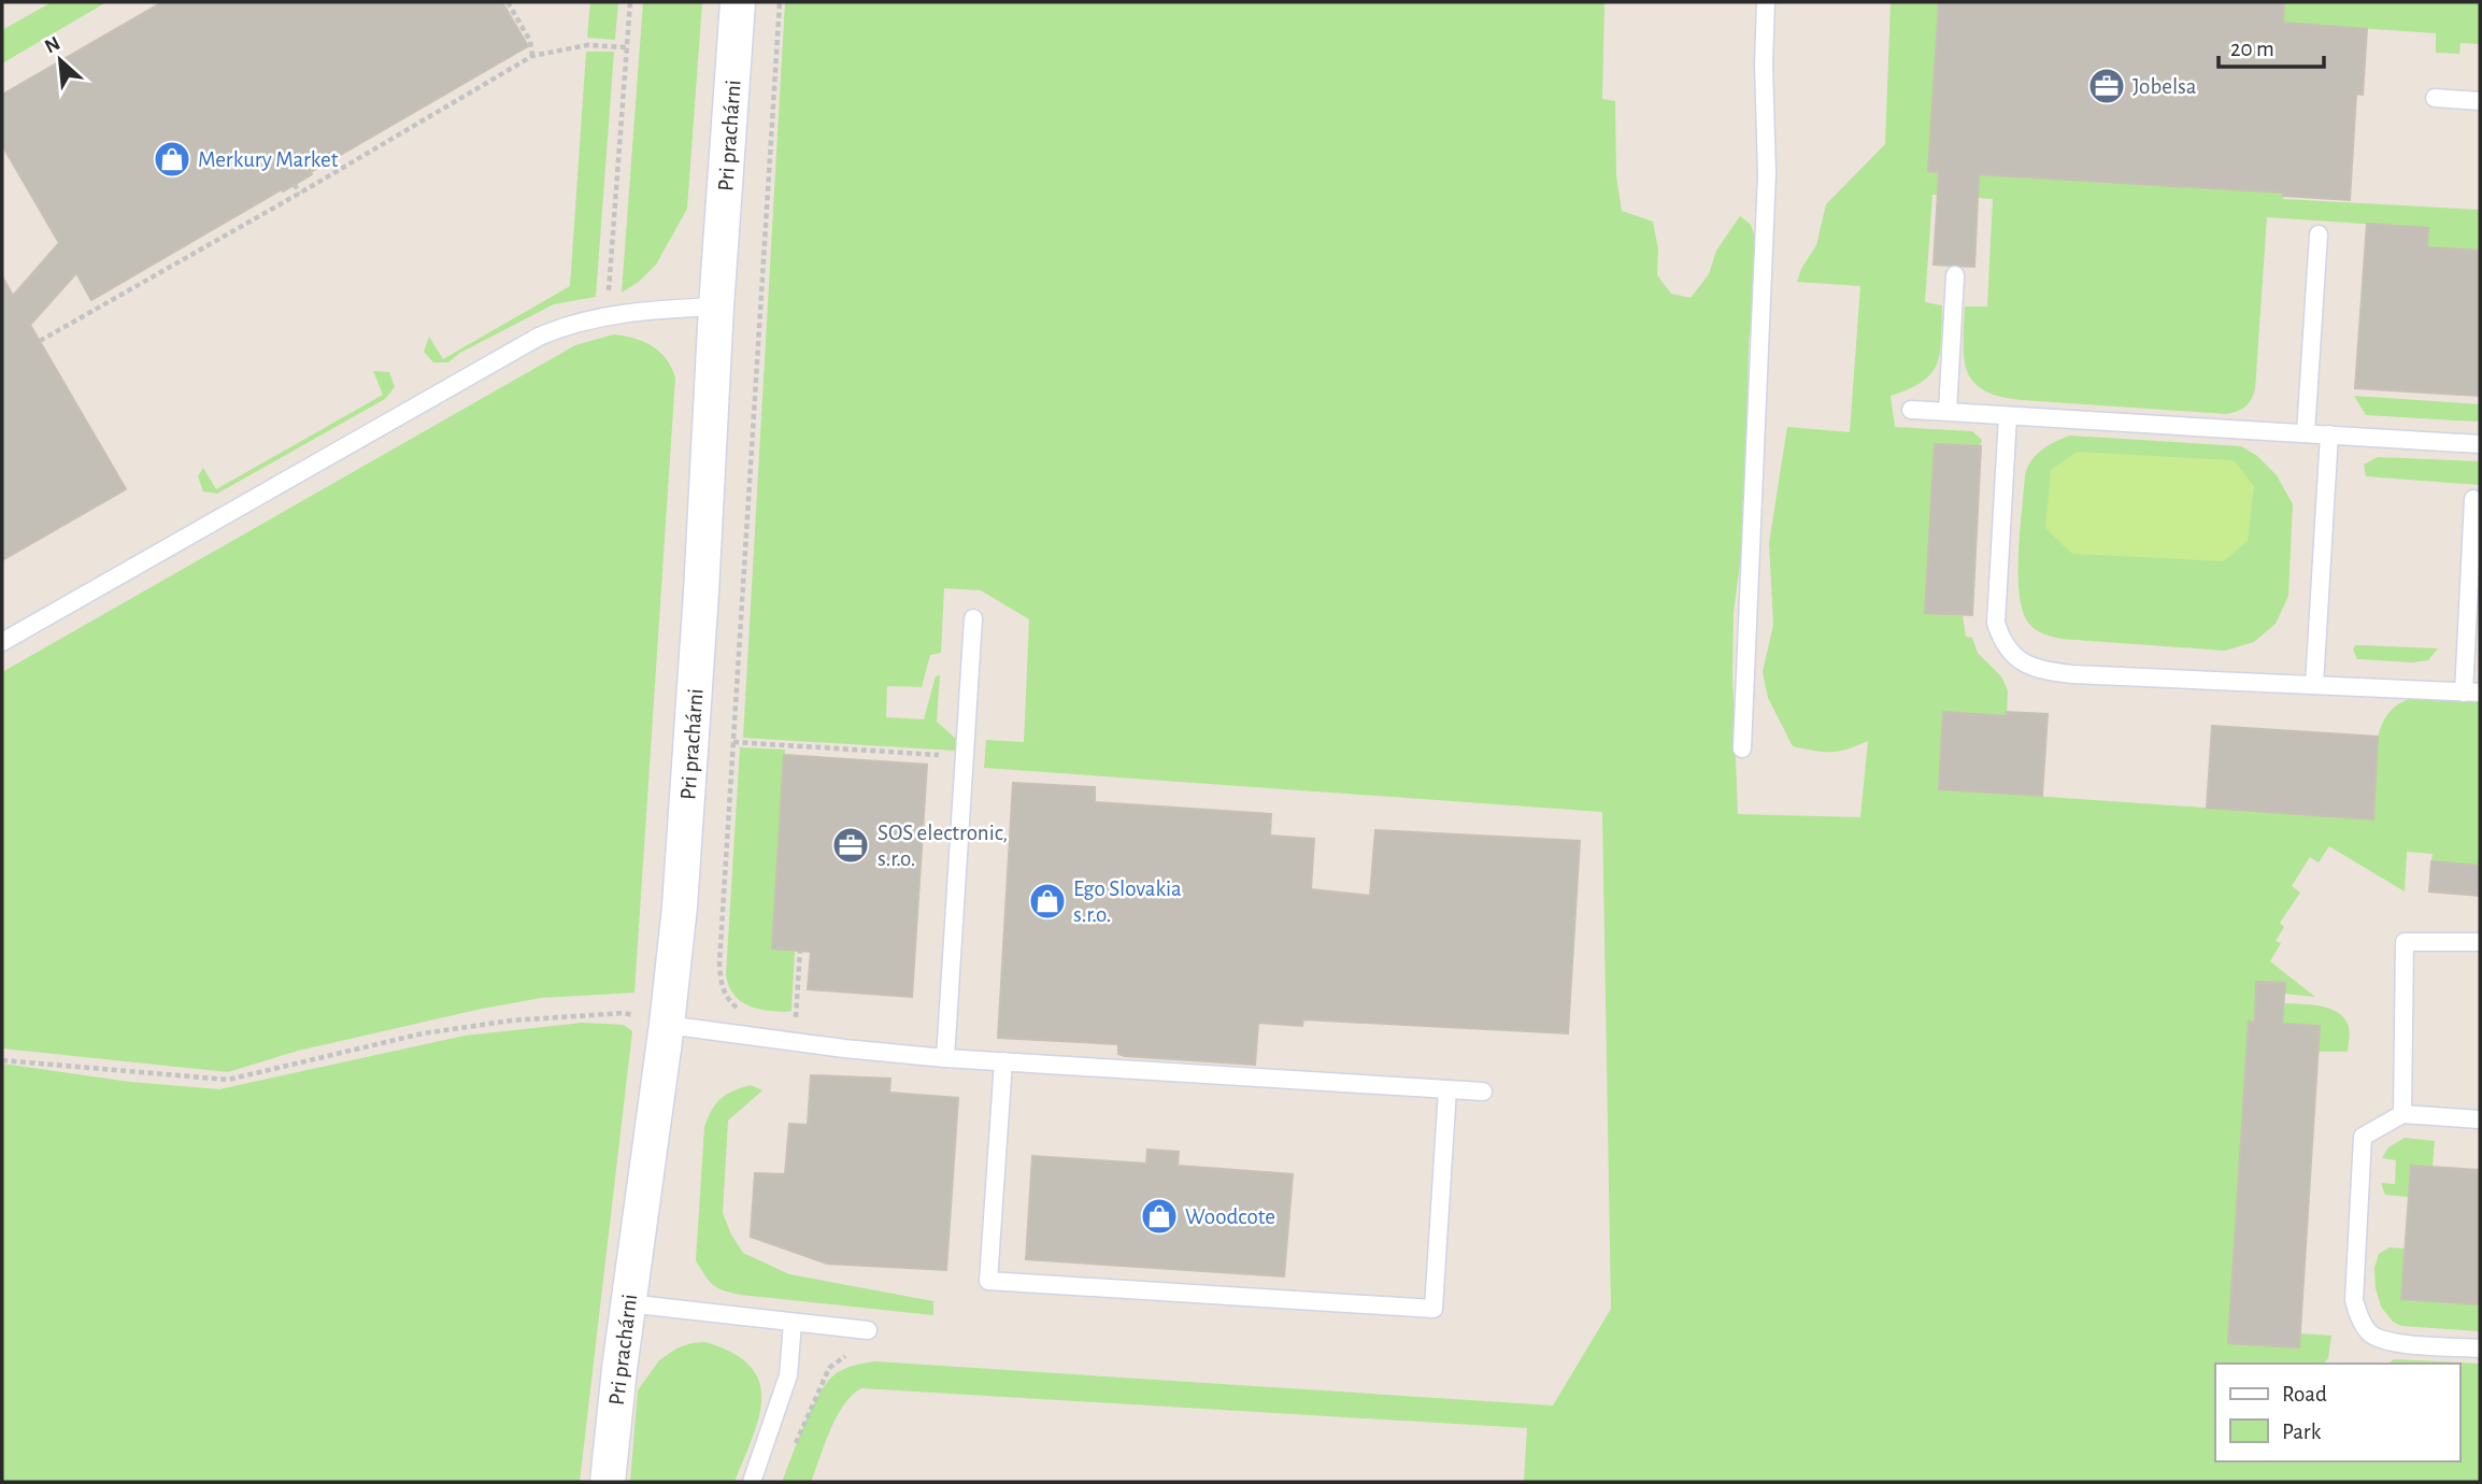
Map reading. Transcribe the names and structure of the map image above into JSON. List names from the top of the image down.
{
  "streets": {
    "street": ["Pri prachárni"]
  },
  "places": {
    "office": ["Jobelsa", "SOS electronic, s.r.o."],
    "shop": ["Merkury Market", "Ego Slovakia s.r.o.", "Woodcote"]
  },
  "legend": ["Road", "Park"],
  "scale_bar": "20 m",
  "north": "top left"
}
